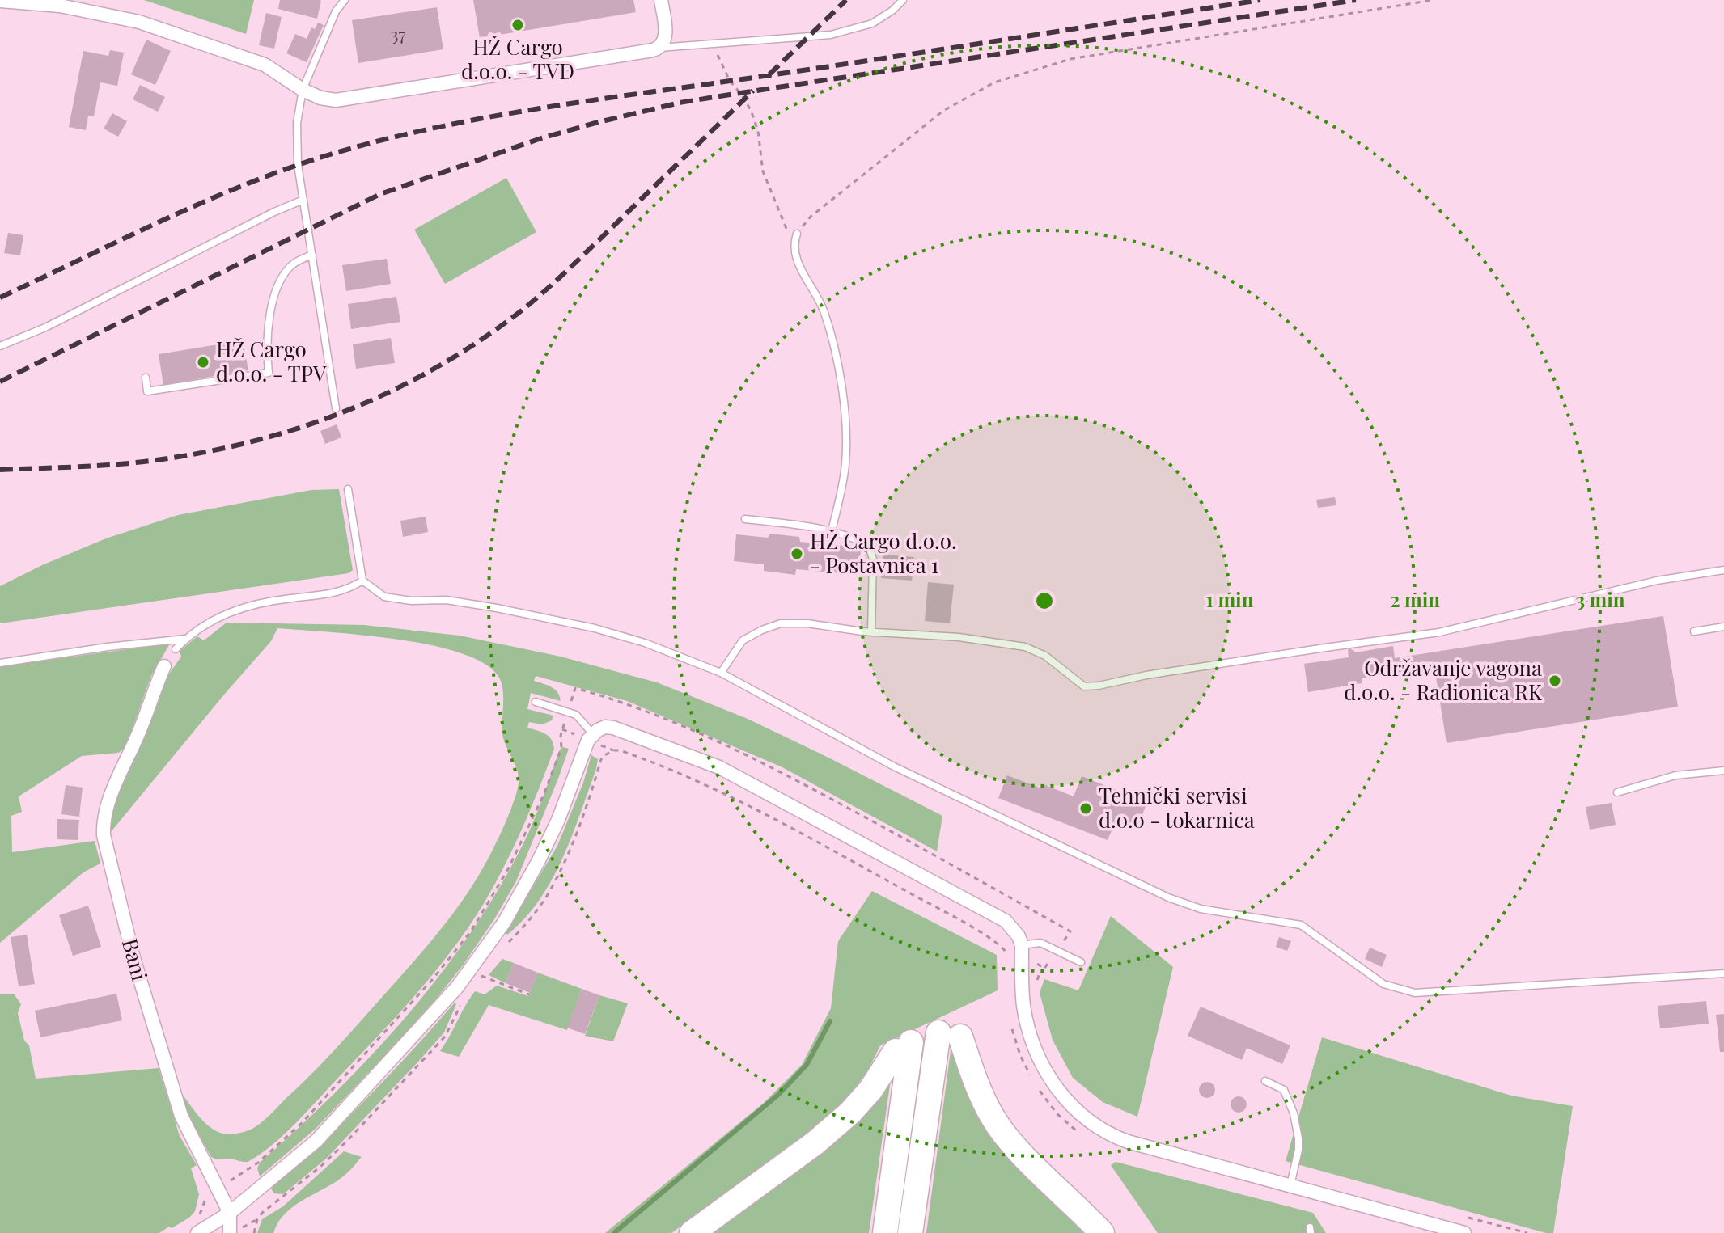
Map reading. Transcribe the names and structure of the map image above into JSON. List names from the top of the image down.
{
  "streets": {
    "street": ["Bani"]
  },
  "places": [
    "HŽ Cargo d.o.o. - TVD",
    "HŽ Cargo d.o.o. - TPV",
    "HŽ Cargo d.o.o. - Postavnica 1",
    "Održavanje vagona d.o.o. - Radionica RK",
    "Tehnički servisi d.o.o - tokarnica"
  ],
  "house_numbers": ["37"],
  "rings": ["1 min", "2 min", "3 min"]
}
